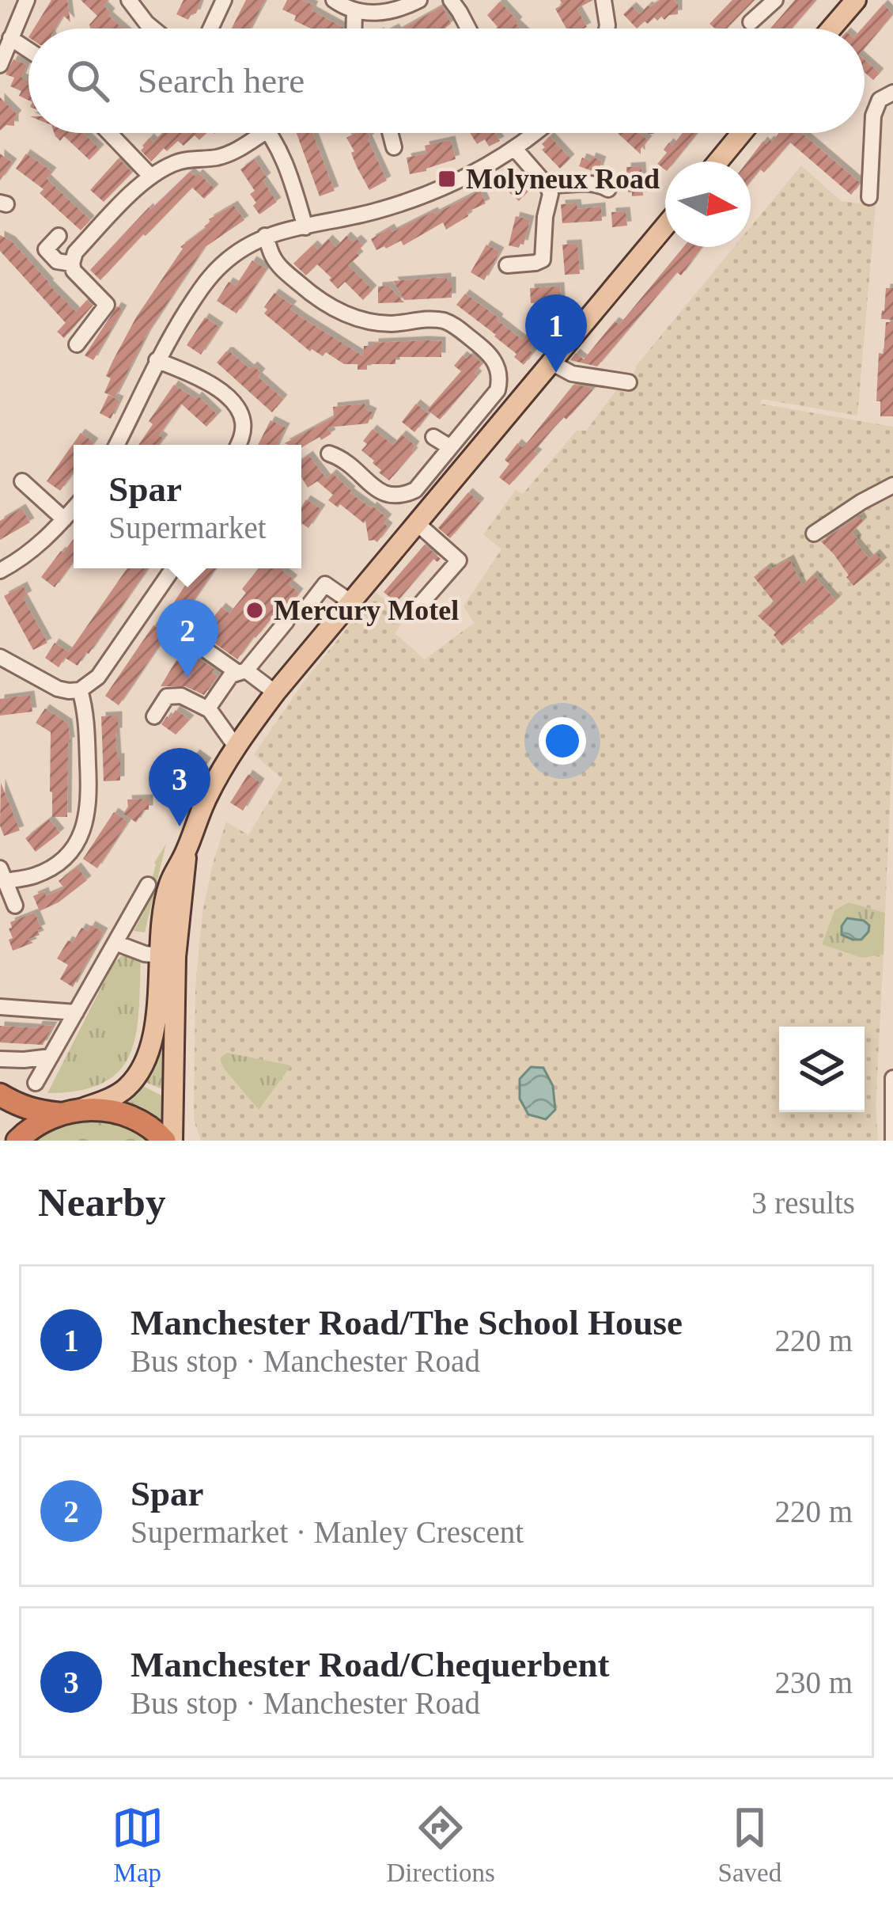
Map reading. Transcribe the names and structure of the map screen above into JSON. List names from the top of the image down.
{
  "places": {
    "transit": ["Molyneux Road"],
    "other": ["Mercury Motel"]
  },
  "north": "right",
  "page": {
    "search": "Search here",
    "pins": ["1", "2", "3"],
    "popup": ["Spar", "Supermarket"],
    "heading": ["Nearby", "3 results"],
    "list": [
      {
        "mark": "1",
        "name": "Manchester Road/The School House",
        "note": "Bus stop · Manchester Road",
        "value": "220 m"
      },
      {
        "mark": "2",
        "name": "Spar",
        "note": "Supermarket · Manley Crescent",
        "value": "220 m"
      },
      {
        "mark": "3",
        "name": "Manchester Road/Chequerbent",
        "note": "Bus stop · Manchester Road",
        "value": "230 m"
      }
    ],
    "nav": ["Map", "Directions", "Saved"]
  }
}
